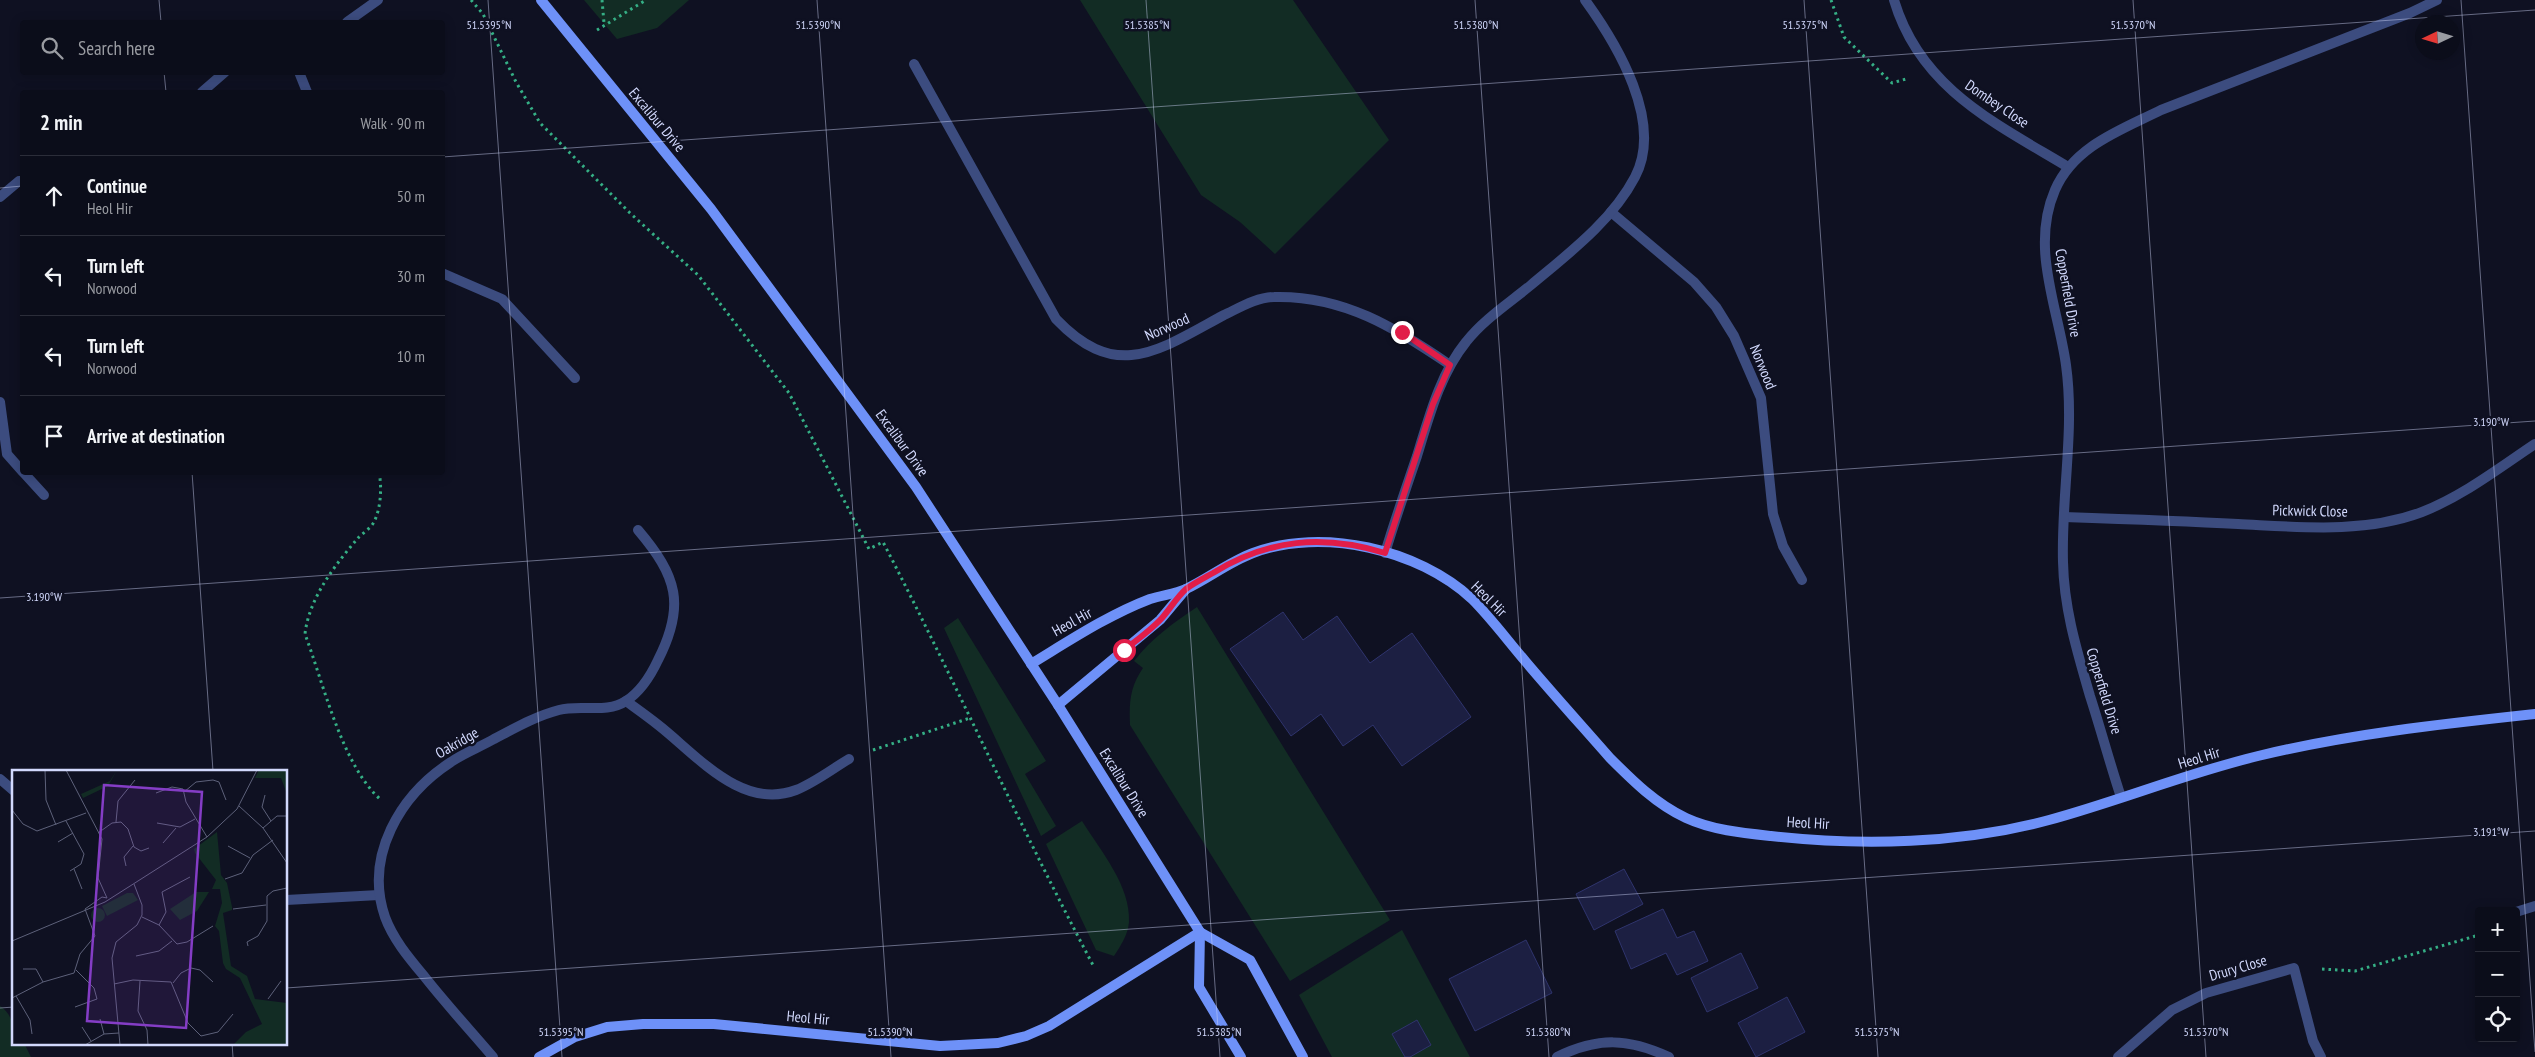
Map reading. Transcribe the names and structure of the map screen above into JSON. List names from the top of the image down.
{
  "streets": {
    "street": [
      "Dombey Close",
      "Excalibur Drive",
      "Copperfield Drive",
      "Norwood",
      "Pickwick Close",
      "Heol Hir",
      "Oakridge",
      "Drury Close"
    ]
  },
  "crossings": [
    ["Dombey Close", "Copperfield Drive"],
    ["Excalibur Drive", "Heol Hir"],
    ["Copperfield Drive", "Pickwick Close"],
    ["Copperfield Drive", "Heol Hir"]
  ],
  "north": "left",
  "page": {
    "search": "Search here",
    "heading": ["2 min", "Walk · 90 m"],
    "list": [
      ["Continue", "Heol Hir", "50 m"],
      ["Turn left", "Norwood", "30 m"],
      ["Turn left", "Norwood", "10 m"],
      "Arrive at destination"
    ],
    "map_buttons": ["+", "−"]
  },
  "coordinates": [
    "51.5395°N",
    "51.5390°N",
    "51.5385°N",
    "51.5380°N",
    "51.5375°N",
    "51.5370°N",
    "3.190°W",
    "3.191°W"
  ]
}
